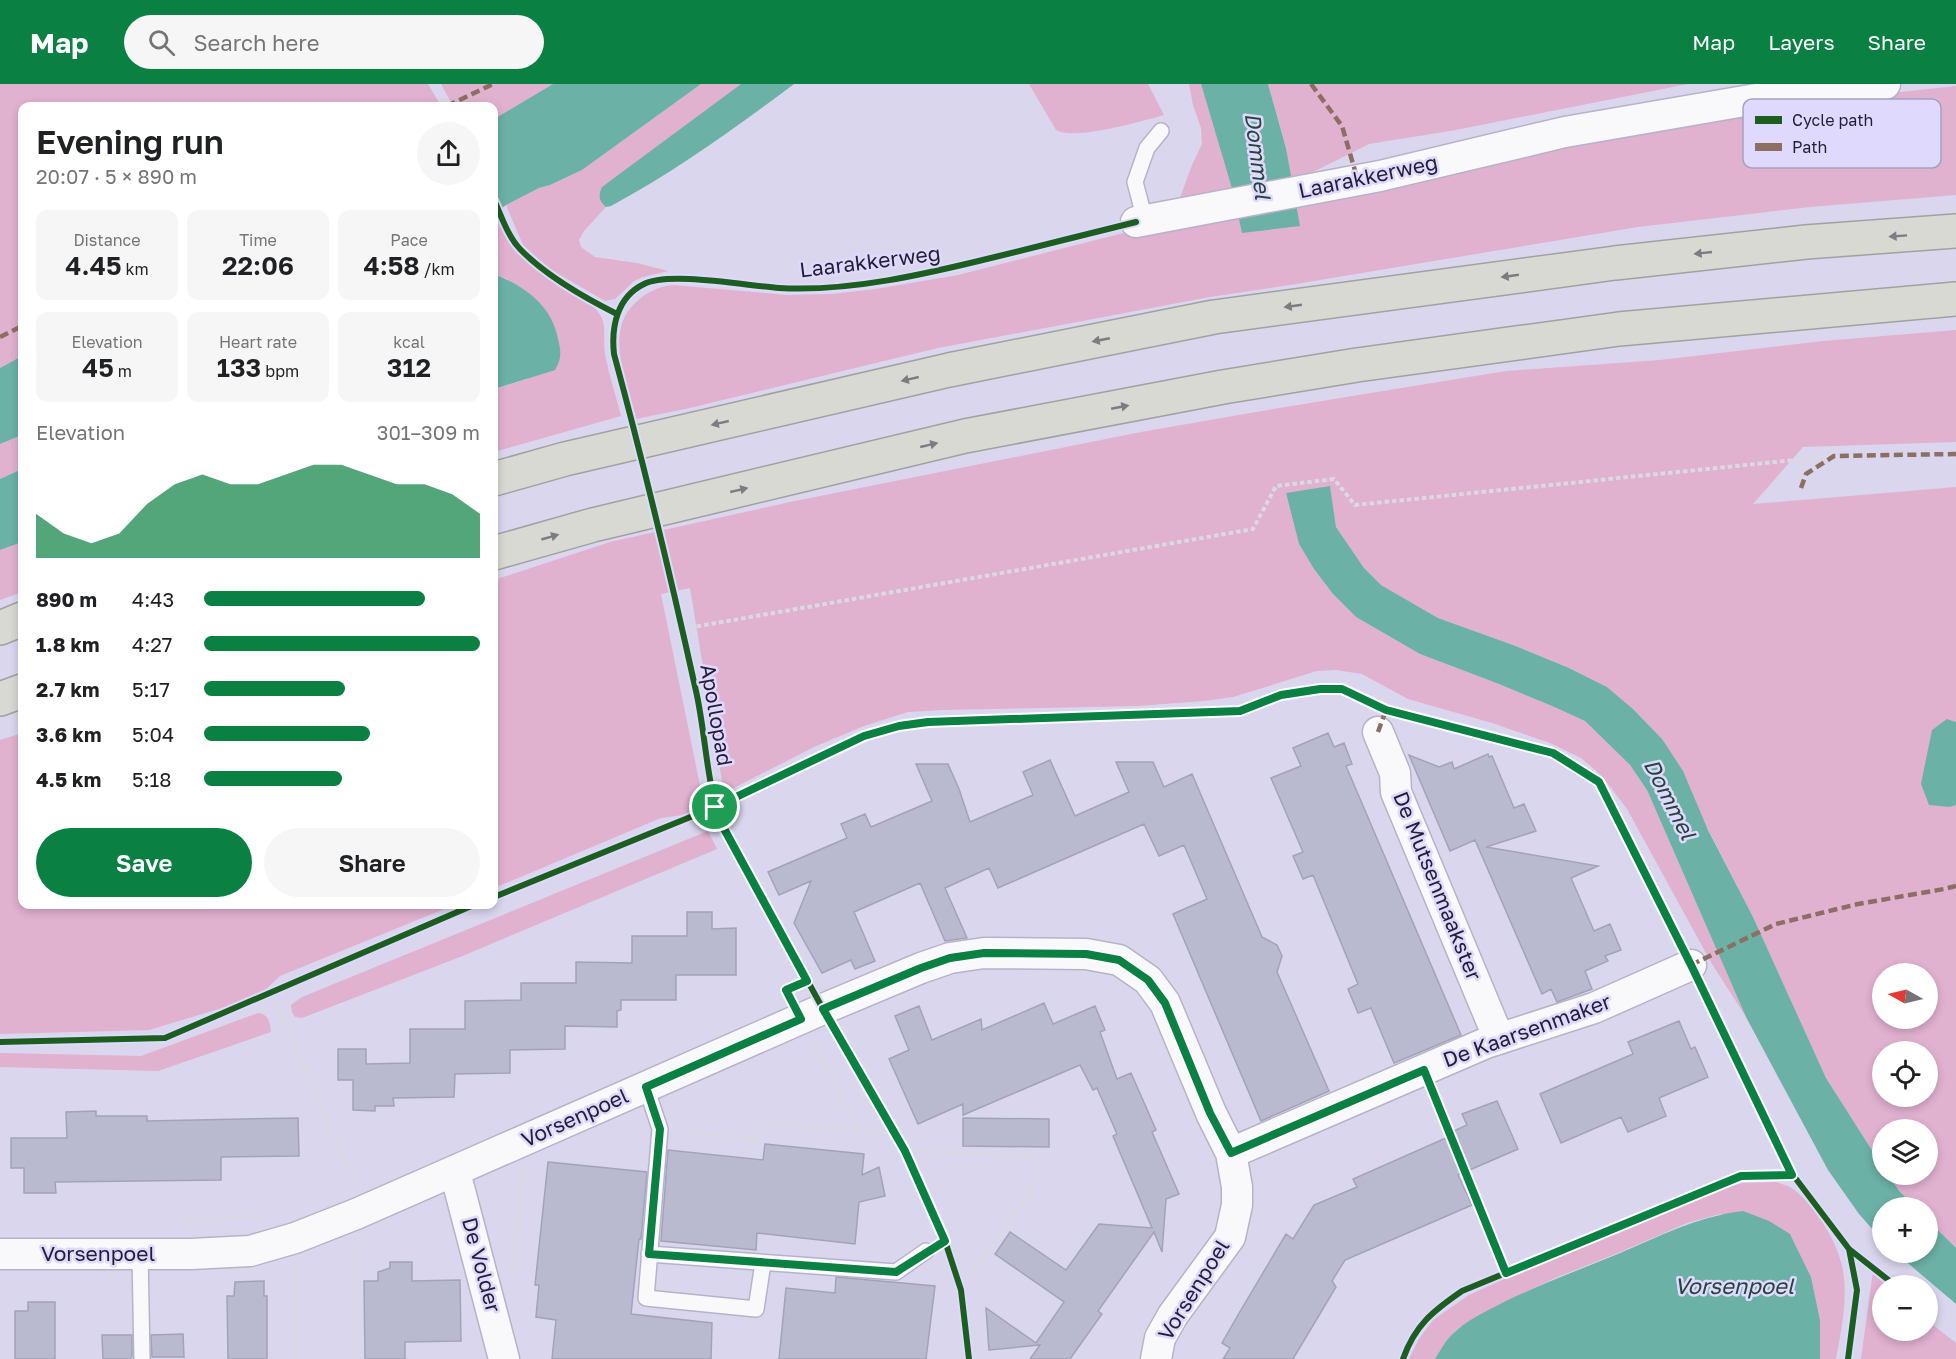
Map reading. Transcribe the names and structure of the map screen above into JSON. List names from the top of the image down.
{
  "streets": {
    "street": [
      "Laarakkerweg",
      "De Mutsenmaakster",
      "De Kaarsenmaker",
      "Vorsenpoel",
      "De Volder"
    ],
    "cycle path": ["Apollopad"]
  },
  "crossings": [
    ["De Mutsenmaakster", "De Kaarsenmaker"],
    ["De Kaarsenmaker", "Vorsenpoel"],
    ["Vorsenpoel", "De Volder"]
  ],
  "water": ["Dommel", "Vorsenpoel"],
  "legend": ["Cycle path", "Path"],
  "north": "left",
  "page": {
    "header": "Map",
    "search": "Search here",
    "nav": ["Map", "Layers", "Share"],
    "heading": ["Evening run", "20:07 · 5 × 890 m"],
    "stats": [
      ["Distance", "4.45 km"],
      ["Time", "22:06"],
      ["Pace", "4:58 /km"],
      ["Elevation", "45 m"],
      ["Heart rate", "133 bpm"],
      ["kcal", "312"]
    ],
    "chart": ["Elevation", "301–309 m"],
    "list": [
      {
        "name": "890 m",
        "note": "4:43"
      },
      {
        "name": "1.8 km",
        "note": "4:27"
      },
      {
        "name": "2.7 km",
        "note": "5:17"
      },
      {
        "name": "3.6 km",
        "note": "5:04"
      },
      {
        "name": "4.5 km",
        "note": "5:18"
      }
    ],
    "buttons": ["Save", "Share"],
    "map_buttons": ["+", "−"]
  }
}
